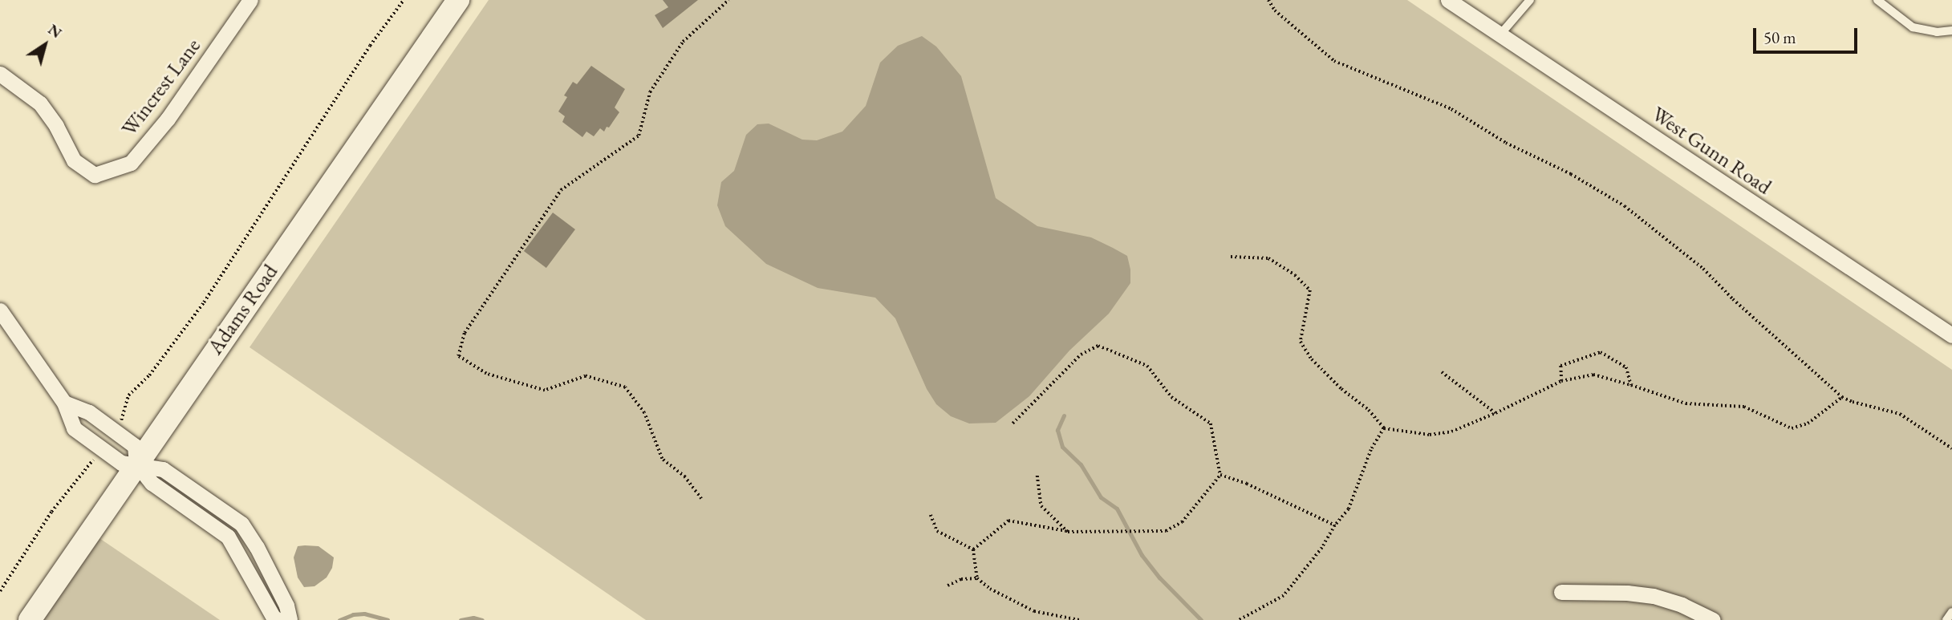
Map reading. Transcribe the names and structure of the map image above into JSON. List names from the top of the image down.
{
  "streets": {
    "main road": ["Adams Road"],
    "street": ["Wincrest Lane", "West Gunn Road"]
  },
  "scale_bar": "50 m",
  "north": "top right"
}
